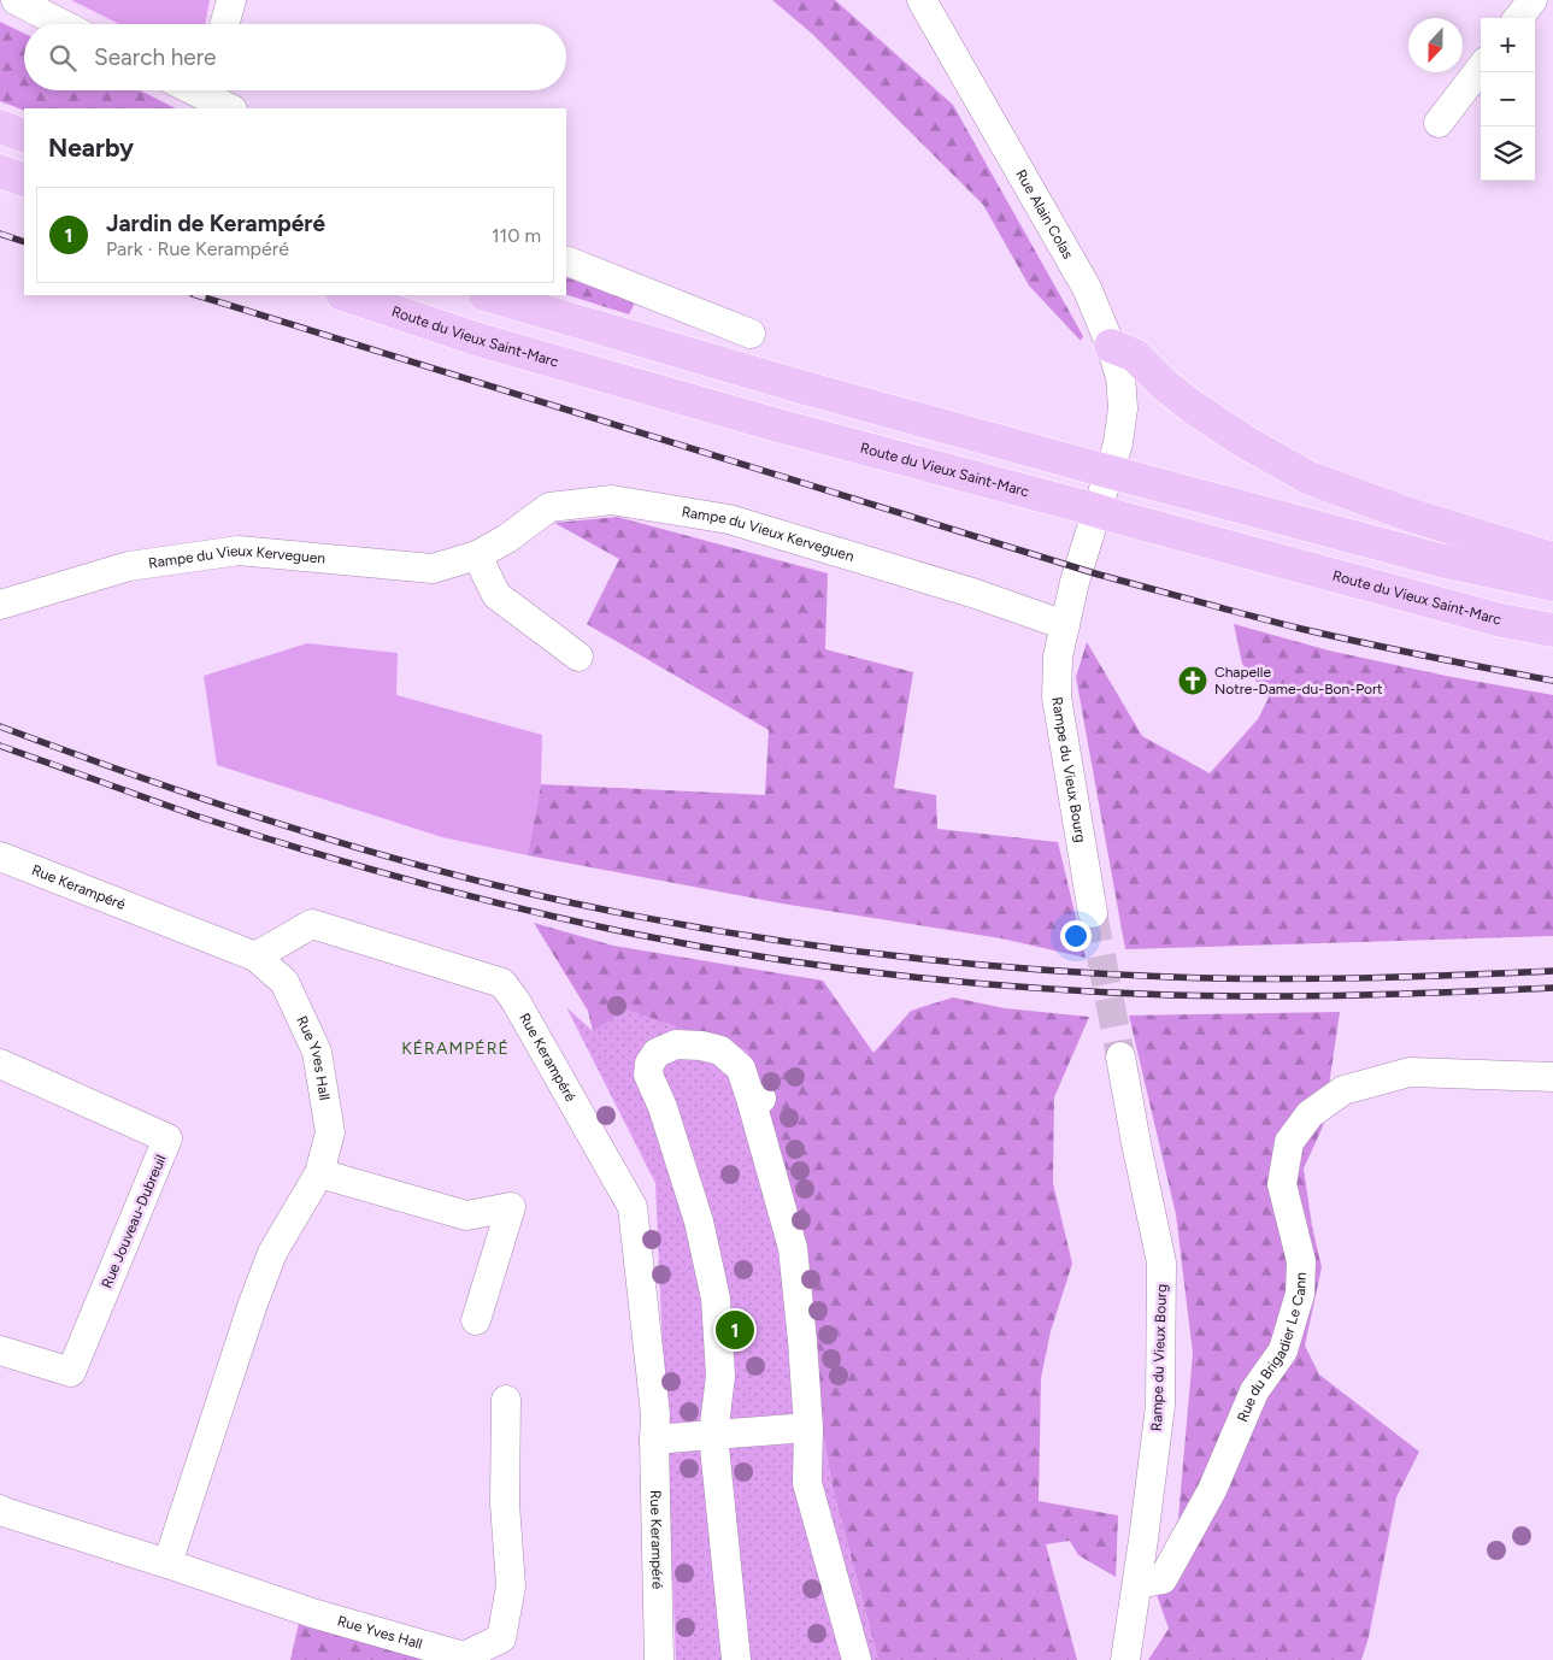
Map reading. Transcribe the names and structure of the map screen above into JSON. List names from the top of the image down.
{
  "streets": {
    "highway": ["Route du Vieux Saint-Marc"],
    "street": [
      "Rue Alain Colas",
      "Rampe du Vieux Kerveguen",
      "Rampe du Vieux Bourg",
      "Rue Kerampéré",
      "Rue Yves Hall",
      "Rue Jouveau-Dubreuil",
      "Rue du Brigadier Le Cann"
    ]
  },
  "crossings": [
    ["Rue Alain Colas", "Rampe du Vieux Bourg"],
    ["Rampe du Vieux Kerveguen", "Rampe du Vieux Bourg"],
    ["Rampe du Vieux Bourg", "Rue du Brigadier Le Cann"],
    ["Rue Kerampéré", "Rue Yves Hall"]
  ],
  "districts": ["KÉRAMPÉRÉ"],
  "places": {
    "church": ["Chapelle Notre-Dame-du-Bon-Port"]
  },
  "north": "bottom",
  "page": {
    "map_buttons": ["+", "−"],
    "search": "Search here",
    "heading": "Nearby",
    "list": [
      {
        "mark": "1",
        "name": "Jardin de Kerampéré",
        "note": "Park · Rue Kerampéré",
        "value": "110 m"
      }
    ],
    "pins": "1"
  }
}
